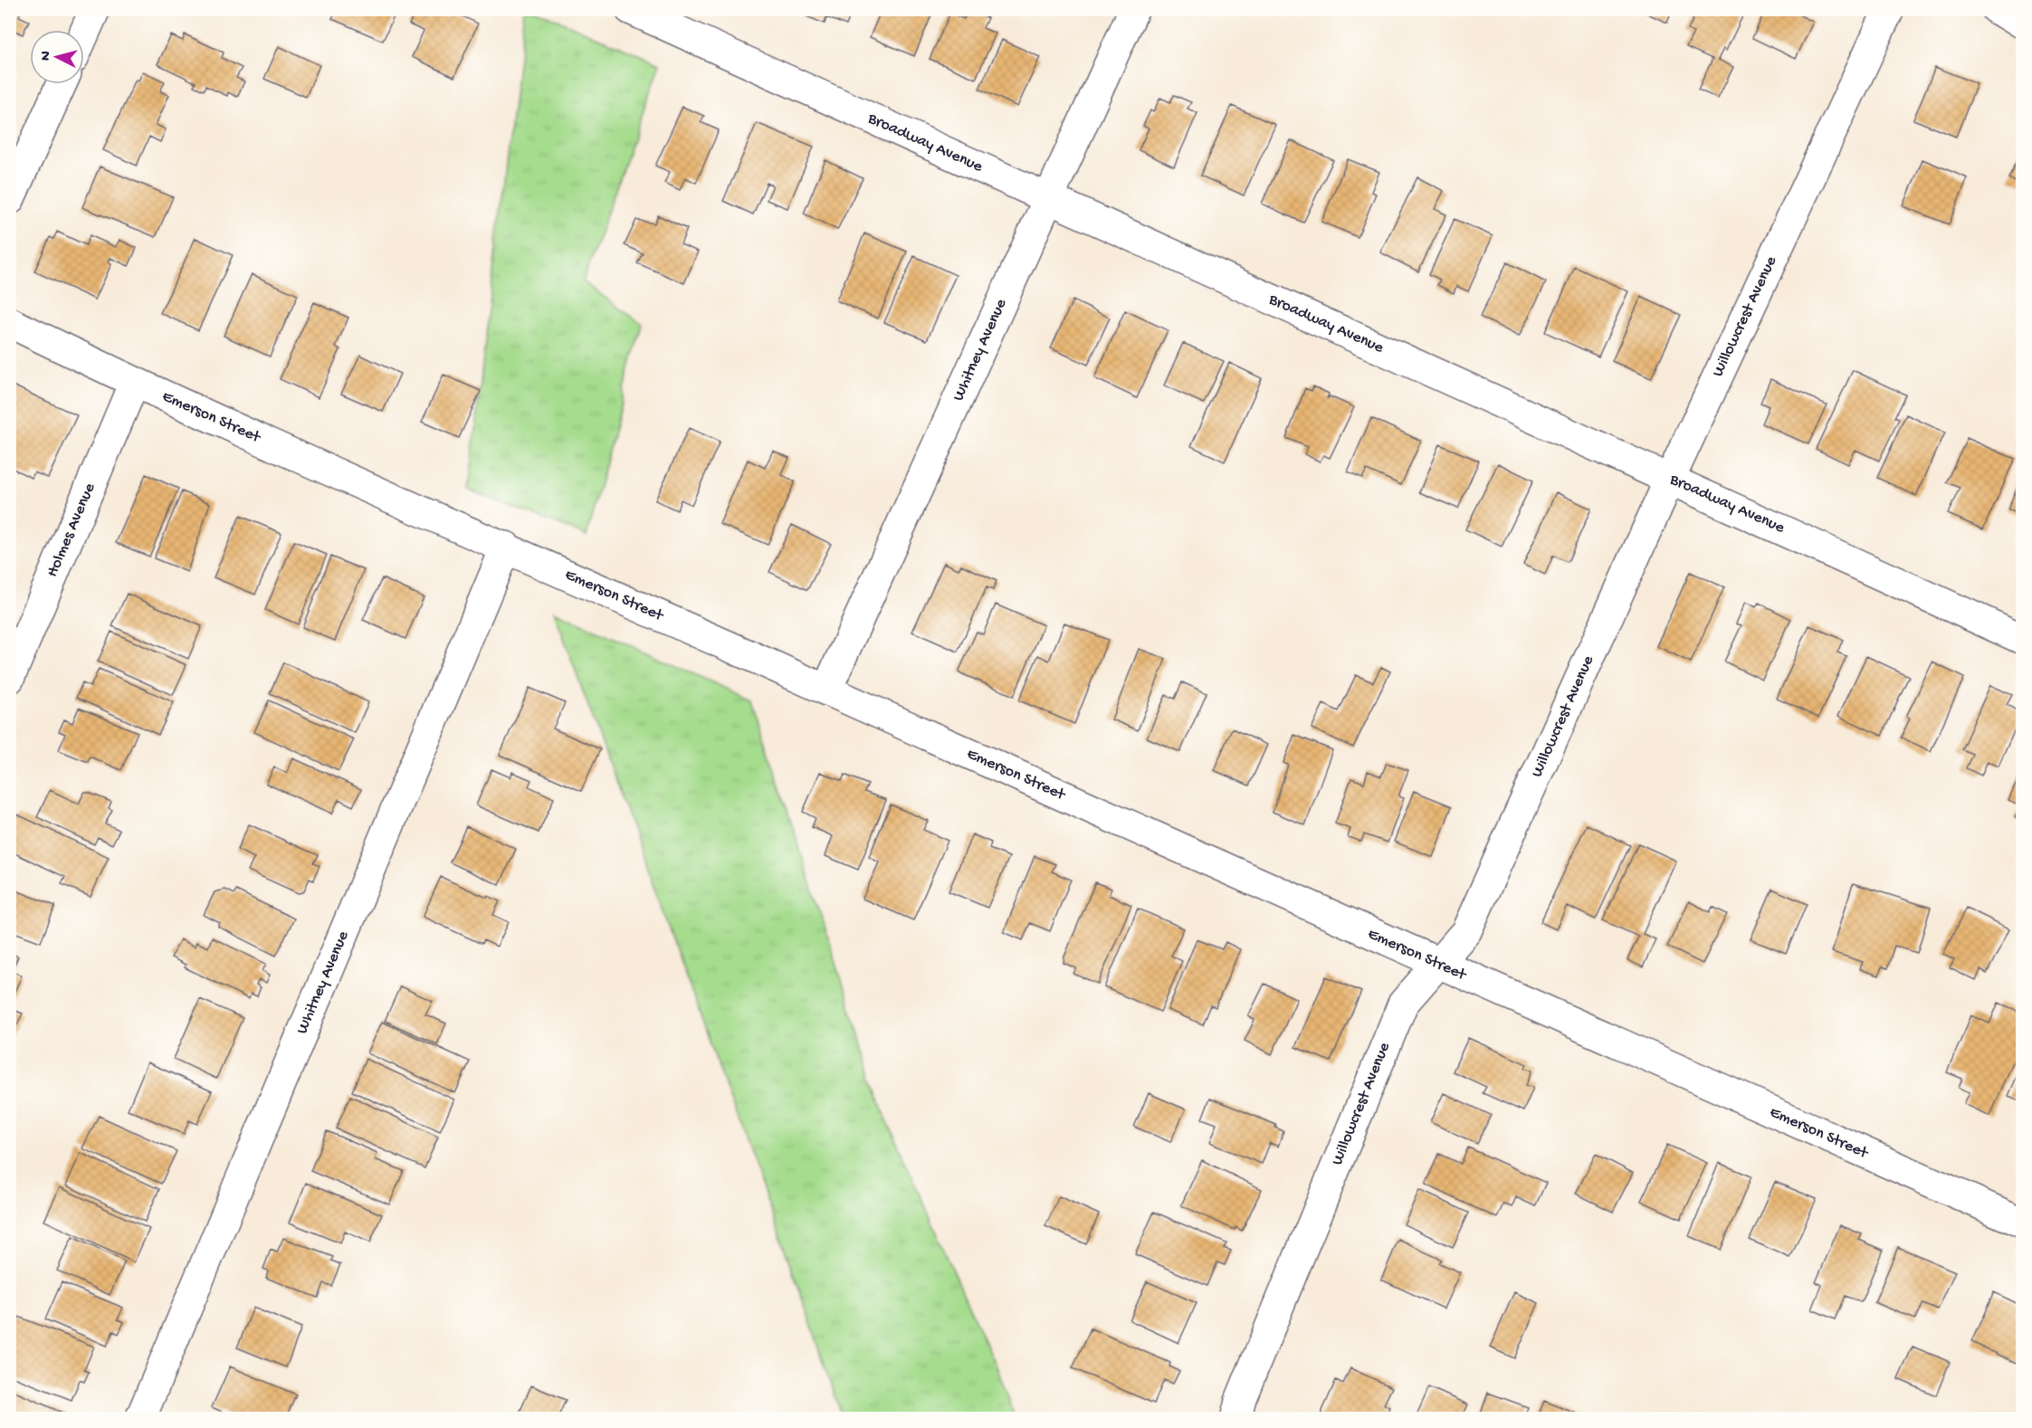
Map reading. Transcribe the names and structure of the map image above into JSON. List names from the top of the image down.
{
  "streets": {
    "street": [
      "Broadway Avenue",
      "Willowcrest Avenue",
      "Whitney Avenue",
      "Emerson Street",
      "Holmes Avenue"
    ]
  },
  "crossings": [
    ["Broadway Avenue", "Willowcrest Avenue"],
    ["Broadway Avenue", "Whitney Avenue"],
    ["Willowcrest Avenue", "Emerson Street"],
    ["Whitney Avenue", "Emerson Street"],
    ["Emerson Street", "Holmes Avenue"]
  ],
  "north": "left"
}
